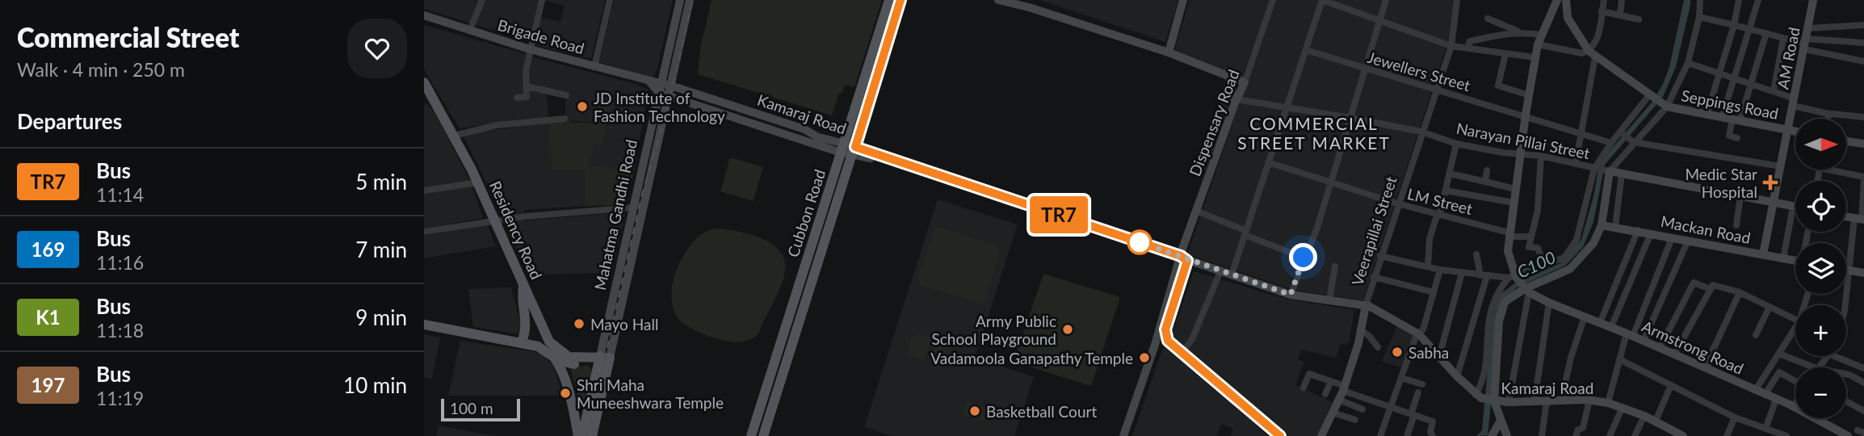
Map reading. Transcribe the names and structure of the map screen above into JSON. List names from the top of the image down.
{
  "streets": {
    "main road": ["Cubbon Road", "Mahatma Gandhi Road", "Residency Road"],
    "street": [
      "Brigade Road",
      "AM Road",
      "Jewellers Street",
      "Seppings Road",
      "Kamaraj Road",
      "Dispensary Road",
      "Narayan Pillai Street",
      "LM Street",
      "Mackan Road",
      "Veerapillai Street",
      "Armstrong Road"
    ]
  },
  "crossings": [
    ["Brigade Road", "Kamaraj Road"],
    ["Brigade Road", "Mahatma Gandhi Road"],
    ["AM Road", "Seppings Road"],
    ["AM Road", "Narayan Pillai Street"],
    ["AM Road", "Mackan Road"],
    ["Jewellers Street", "Veerapillai Street"],
    ["Kamaraj Road", "Dispensary Road"],
    ["Kamaraj Road", "Cubbon Road"],
    ["Kamaraj Road", "Mahatma Gandhi Road"],
    ["Kamaraj Road", "Veerapillai Street"],
    ["Dispensary Road", "Narayan Pillai Street"],
    ["Narayan Pillai Street", "Veerapillai Street"],
    ["LM Street", "Veerapillai Street"],
    ["Mahatma Gandhi Road", "Residency Road"]
  ],
  "districts": ["COMMERCIAL STREET MARKET"],
  "water": ["C100"],
  "places": {
    "other": [
      "JD Institute of Fashion Technology",
      "Mayo Hall",
      "Army Public School Playground",
      "Sabha",
      "Vadamoola Ganapathy Temple",
      "Shri Maha Muneeshwara Temple",
      "Basketball Court"
    ],
    "health": ["Medic Star Hospital"]
  },
  "lines": ["bus line TR7"],
  "scale_bar": "100 m",
  "north": "right",
  "page": {
    "heading": [
      ["Commercial Street", "Walk · 4 min · 250 m"],
      "Departures"
    ],
    "on_map": "TR7",
    "map_buttons": ["+", "−"],
    "list": [
      {
        "mark": "TR7",
        "name": "Bus",
        "note": "11:14",
        "value": "5 min"
      },
      {
        "mark": "169",
        "name": "Bus",
        "note": "11:16",
        "value": "7 min"
      },
      {
        "mark": "K1",
        "name": "Bus",
        "note": "11:18",
        "value": "9 min"
      },
      {
        "mark": "197",
        "name": "Bus",
        "note": "11:19",
        "value": "10 min"
      }
    ],
    "scale": "100 m"
  }
}
